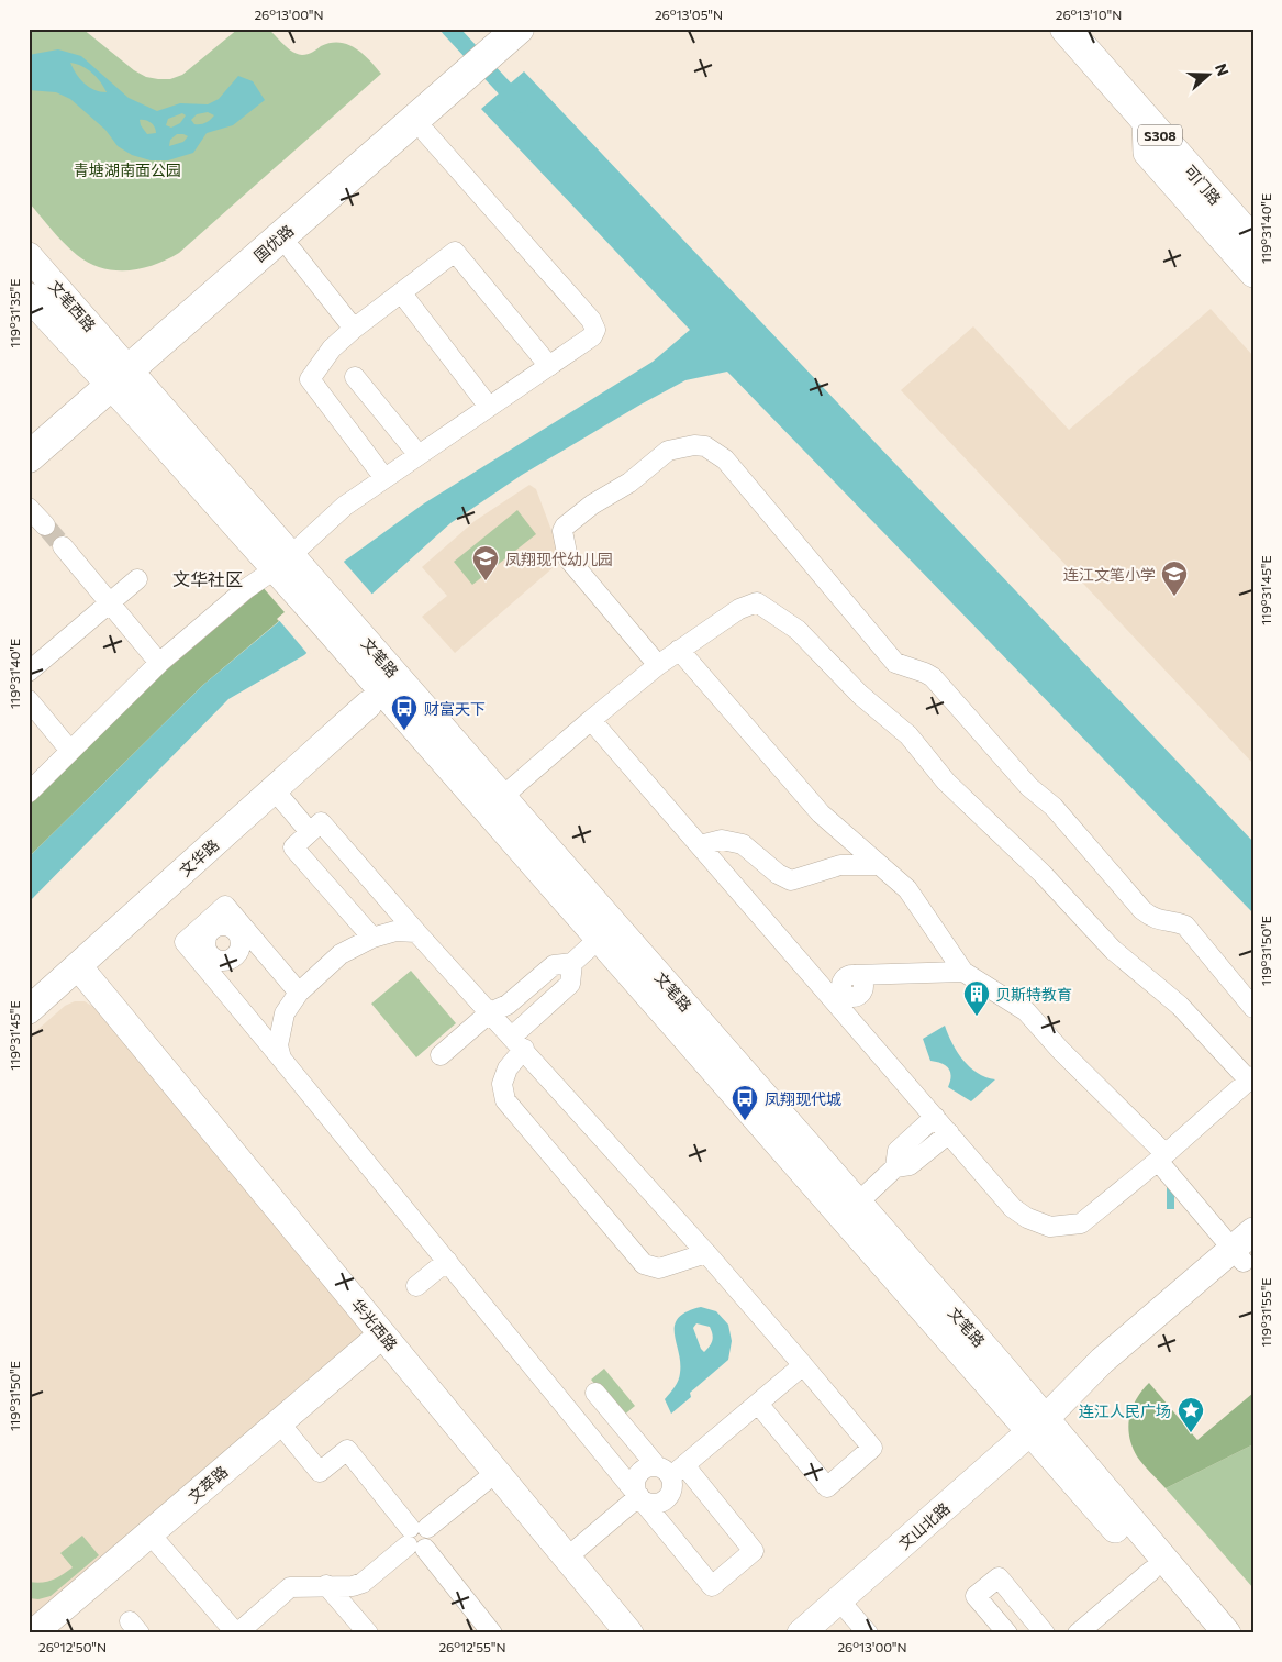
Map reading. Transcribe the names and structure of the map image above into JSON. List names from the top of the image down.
{
  "streets": {
    "main road": [
      "S308",
      "可门路",
      "国优路",
      "文笔西路",
      "文笔路",
      "文华路",
      "华光西路",
      "文萃路",
      "文山北路"
    ]
  },
  "crossings": [
    ["国优路", "文笔西路"],
    ["国优路", "文笔路"],
    ["文笔西路", "文笔路"],
    ["文笔路", "文山北路"],
    ["文华路", "华光西路"],
    ["华光西路", "文萃路"]
  ],
  "districts": ["文华社区"],
  "parks": ["青塘湖南面公园"],
  "places": {
    "school or university": ["凤翔现代幼儿园", "连江文笔小学"],
    "bus stop": ["财富天下", "凤翔现代城"],
    "building": ["贝斯特教育"],
    "place": ["连江人民广场"]
  },
  "north": "right",
  "coordinates": [
    "26°13'00\"N",
    "26°13'05\"N",
    "26°13'10\"N",
    "119°31'40\"E",
    "119°31'35\"E",
    "119°31'45\"E",
    "119°31'50\"E",
    "119°31'55\"E",
    "26°12'50\"N",
    "26°12'55\"N"
  ]
}
